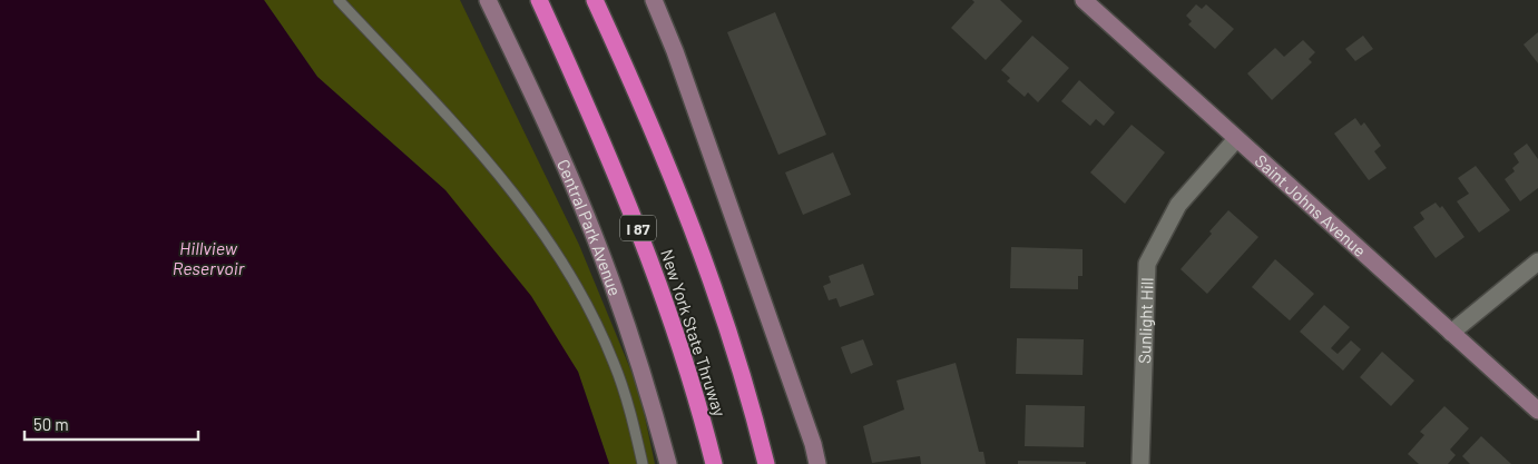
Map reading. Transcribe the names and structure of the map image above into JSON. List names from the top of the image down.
{
  "streets": {
    "highway": ["I 87", "New York State Thruway"],
    "main road": ["Saint Johns Avenue", "Central Park Avenue"],
    "street": ["Sunlight Hill"]
  },
  "crossings": [
    ["Saint Johns Avenue", "Sunlight Hill"]
  ],
  "water": ["Hillview Reservoir"],
  "scale_bar": "50 m"
}
